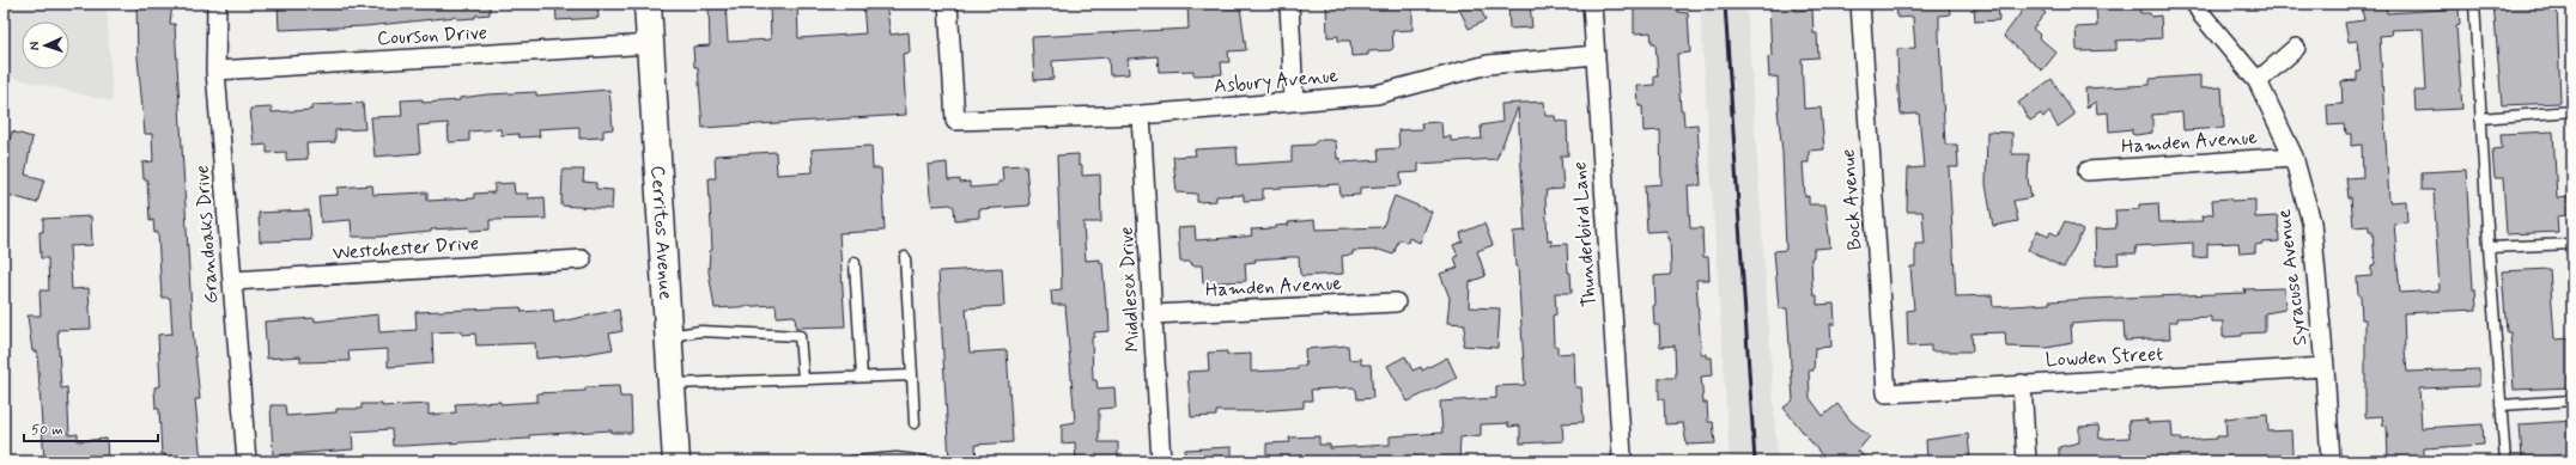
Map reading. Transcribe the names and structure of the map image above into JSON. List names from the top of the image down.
{
  "streets": {
    "main road": ["Cerritos Avenue"],
    "street": [
      "Courson Drive",
      "Asbury Avenue",
      "Hamden Avenue",
      "Bock Avenue",
      "Grandoaks Drive",
      "Thunderbird Lane",
      "Westchester Drive",
      "Syracuse Avenue",
      "Middlesex Drive",
      "Lowden Street"
    ]
  },
  "crossings": [
    ["Courson Drive", "Cerritos Avenue"],
    ["Courson Drive", "Grandoaks Drive"],
    ["Asbury Avenue", "Thunderbird Lane"],
    ["Asbury Avenue", "Middlesex Drive"],
    ["Hamden Avenue", "Syracuse Avenue"],
    ["Hamden Avenue", "Middlesex Drive"],
    ["Bock Avenue", "Lowden Street"],
    ["Grandoaks Drive", "Westchester Drive"],
    ["Syracuse Avenue", "Lowden Street"]
  ],
  "scale_bar": "50 m",
  "north": "left"
}
